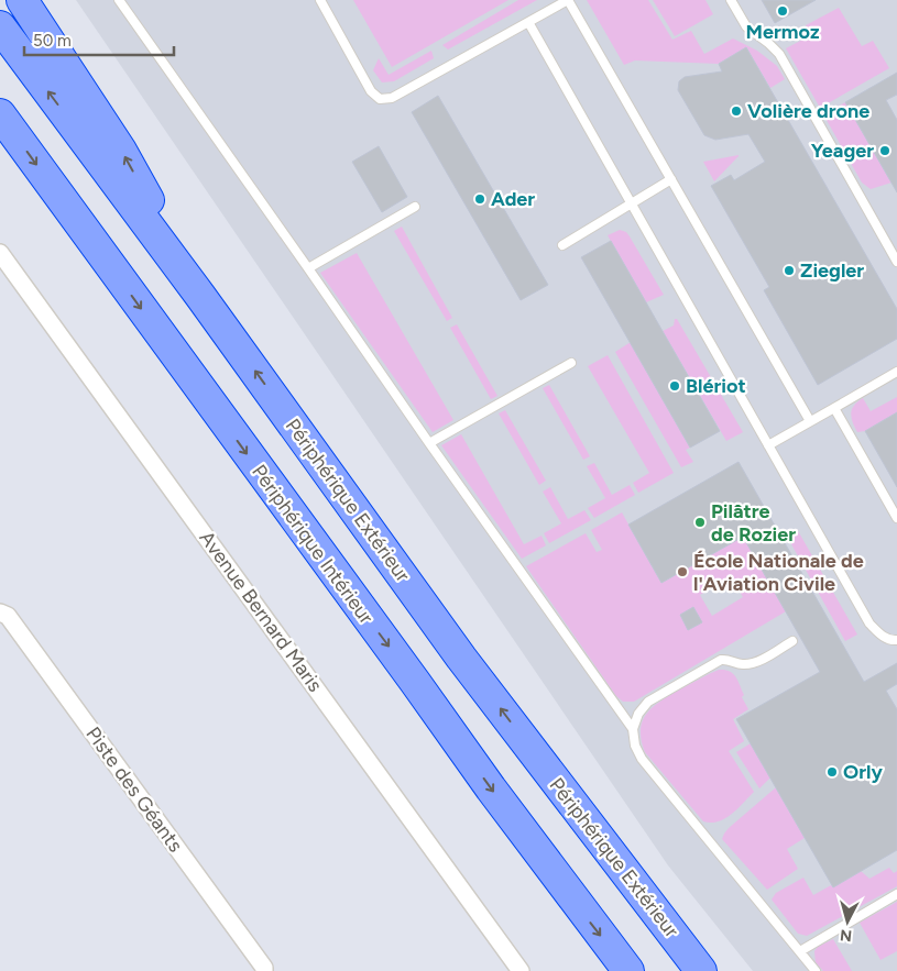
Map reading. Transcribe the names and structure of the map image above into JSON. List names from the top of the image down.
{
  "streets": {
    "highway": ["Périphérique Extérieur", "Périphérique Intérieur"],
    "street": ["Avenue Bernard Maris", "Piste des Géants"]
  },
  "one_way": ["Périphérique Extérieur", "Périphérique Intérieur"],
  "places": [
    "Mermoz",
    "Volière drone",
    "Yeager",
    "Ader",
    "Ziegler",
    "Blériot",
    "Pilâtre de Rozier",
    "École Nationale de l'Aviation Civile",
    "Orly"
  ],
  "scale_bar": "50 m",
  "north": "bottom"
}
